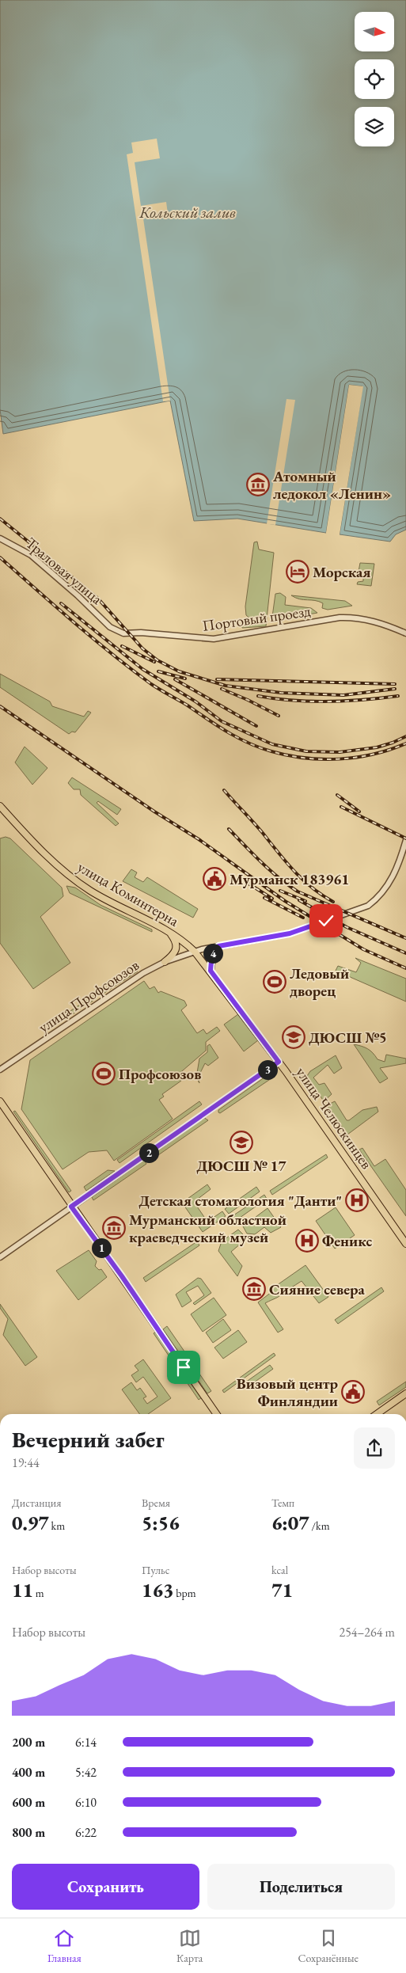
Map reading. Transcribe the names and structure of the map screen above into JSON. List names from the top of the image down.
{
  "streets": {
    "main road": ["улица Коминтерна", "улица Челюскинцев"],
    "street": ["Траловая улица", "Портовый проезд", "улица Профсоюзов"]
  },
  "crossings": [
    ["Траловая улица", "Портовый проезд"],
    ["улица Коминтерна", "улица Профсоюзов"],
    ["улица Коминтерна", "улица Челюскинцев"],
    ["улица Профсоюзов", "улица Челюскинцев"]
  ],
  "water": ["Кольский залив"],
  "places": {
    "museum": ["Атомный ледокол «Ленин»", "Мурманский областной краеведческий музей", "Сияние севера"],
    "hotel": ["Морская"],
    "public building": ["Мурманск 183961", "Визовый центр Финляндии"],
    "sports": ["Ледовый дворец", "Профсоюзов"],
    "school or university": ["ДЮСШ №5", "ДЮСШ № 17"],
    "hospital": ["Детская стоматология \"Данти\"", "Феникс"]
  },
  "north": "right",
  "page": {
    "pins": [
      "4",
      "3",
      "2",
      "1"
    ],
    "heading": ["Вечерний забег", "19:44"],
    "stats": [
      ["Дистанция", "0.97 km"],
      ["Время", "5:56"],
      ["Темп", "6:07 /km"],
      ["Набор высоты", "11 m"],
      ["Пульс", "163 bpm"],
      ["kcal", "71"]
    ],
    "chart": ["Набор высоты", "254–264 m"],
    "list": [
      {
        "name": "200 m",
        "note": "6:14"
      },
      {
        "name": "400 m",
        "note": "5:42"
      },
      {
        "name": "600 m",
        "note": "6:10"
      },
      {
        "name": "800 m",
        "note": "6:22"
      }
    ],
    "buttons": ["Сохранить", "Поделиться"],
    "tabs": ["Главная", "Карта", "Сохранённые"]
  }
}
